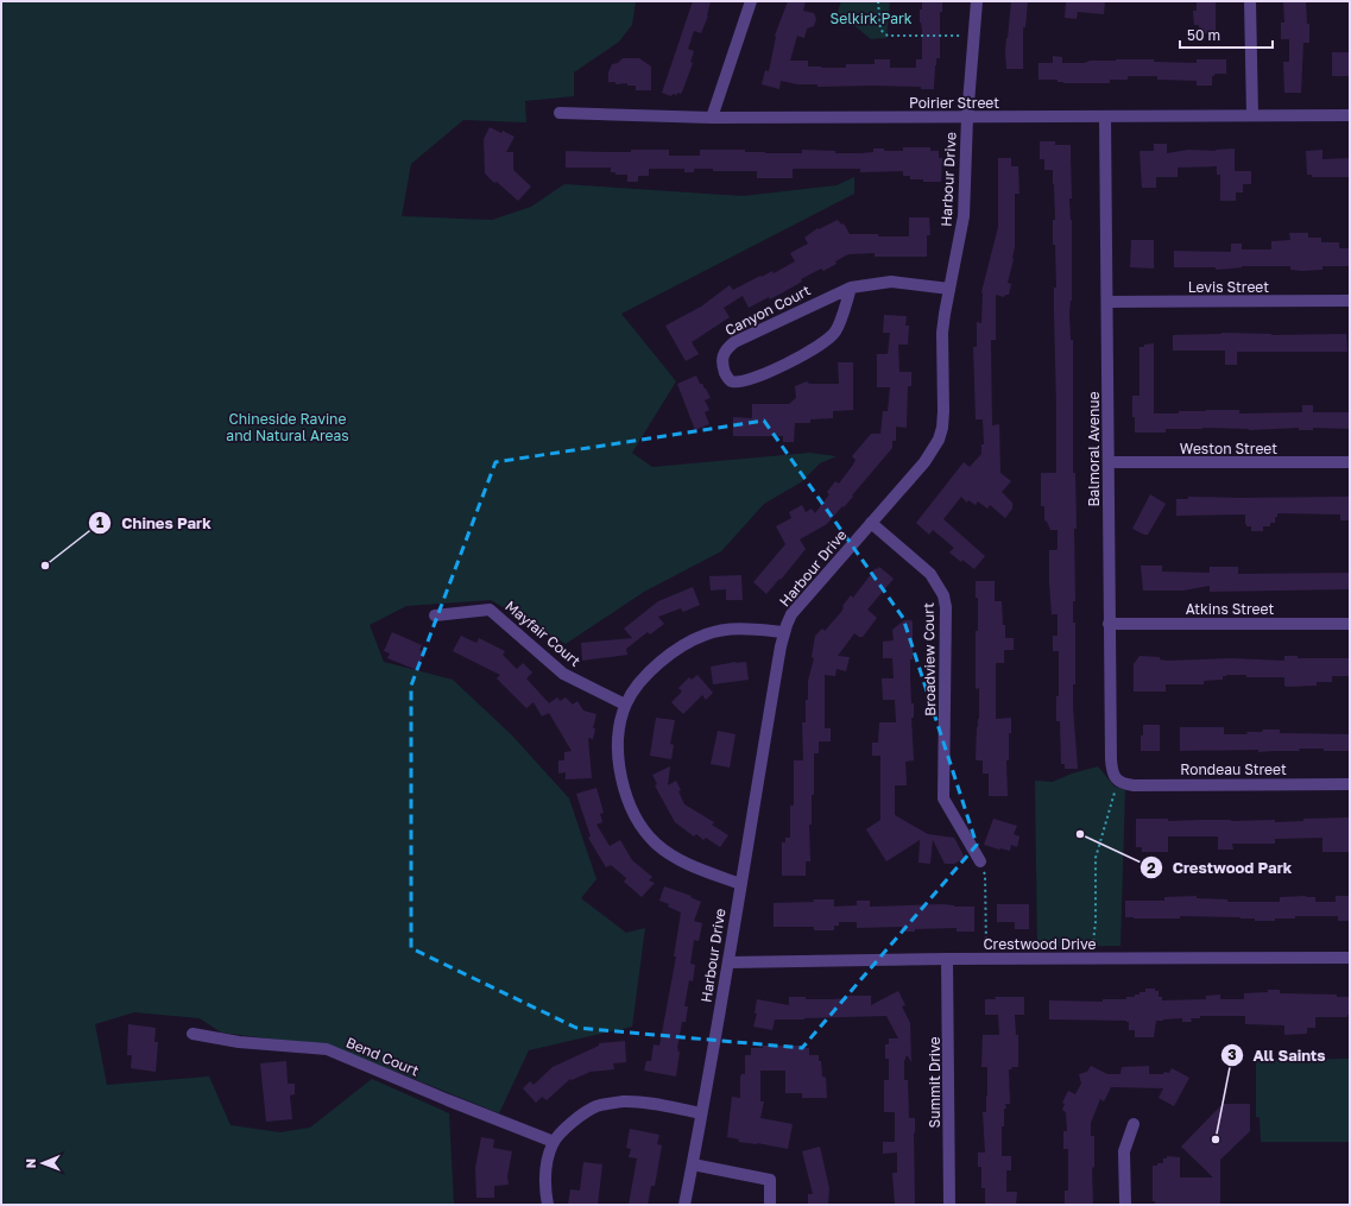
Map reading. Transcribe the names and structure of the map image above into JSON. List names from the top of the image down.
{
  "streets": {
    "street": [
      "Poirier Street",
      "Harbour Drive",
      "Levis Street",
      "Canyon Court",
      "Weston Street",
      "Balmoral Avenue",
      "Atkins Street",
      "Mayfair Court",
      "Broadview Court",
      "Rondeau Street",
      "Crestwood Drive",
      "Bend Court",
      "Summit Drive"
    ]
  },
  "crossings": [
    ["Poirier Street", "Harbour Drive"],
    ["Poirier Street", "Balmoral Avenue"],
    ["Harbour Drive", "Canyon Court"],
    ["Harbour Drive", "Broadview Court"],
    ["Harbour Drive", "Crestwood Drive"],
    ["Levis Street", "Balmoral Avenue"],
    ["Weston Street", "Balmoral Avenue"],
    ["Balmoral Avenue", "Atkins Street"],
    ["Balmoral Avenue", "Rondeau Street"],
    ["Crestwood Drive", "Summit Drive"]
  ],
  "parks": ["Selkirk Park", "Chineside Ravine and Natural Areas"],
  "places": ["Chines Park", "Crestwood Park", "All Saints"],
  "scale_bar": "50 m",
  "north": "left"
}
